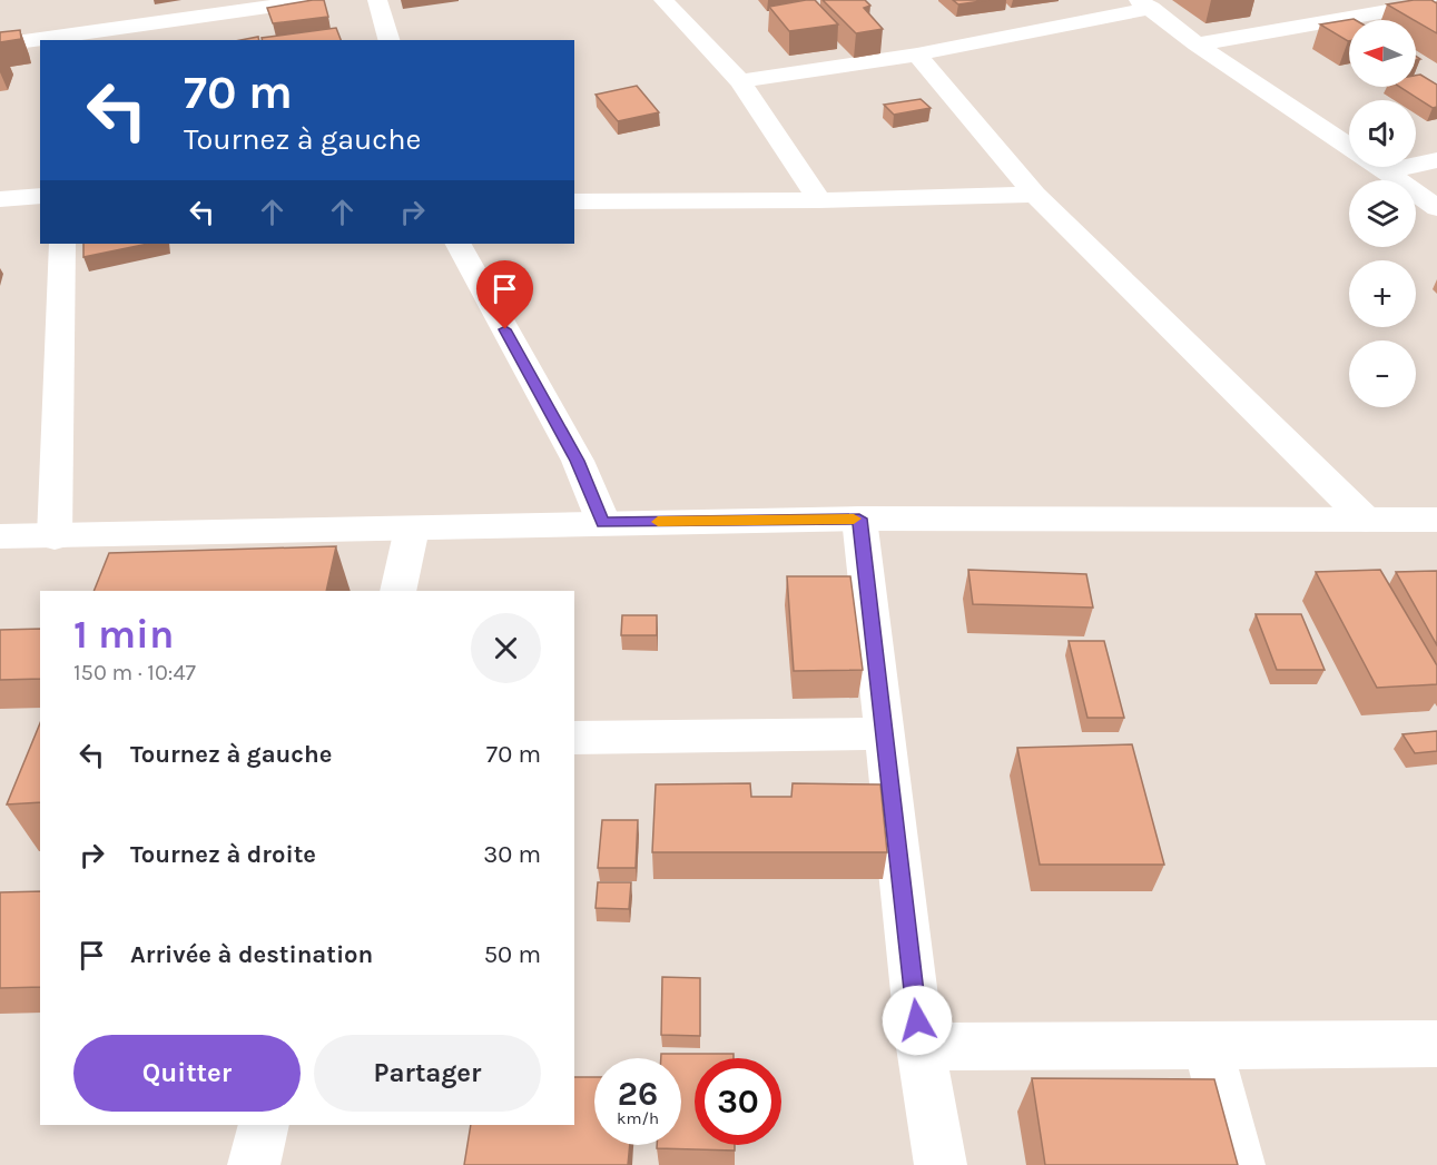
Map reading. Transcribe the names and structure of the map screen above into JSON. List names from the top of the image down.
{
  "north": "left",
  "page": {
    "map_buttons": ["+", "−"],
    "turn": ["70 m", "Tournez à gauche"],
    "heading": ["1 min", "150 m · 10:47"],
    "list": [
      {
        "name": "Tournez à gauche",
        "value": "70 m"
      },
      {
        "name": "Tournez à droite",
        "value": "30 m"
      },
      {
        "name": "Arrivée à destination",
        "value": "50 m"
      }
    ],
    "buttons": ["Quitter", "Partager"],
    "speed": "26 km/h",
    "limit": "30"
  }
}
